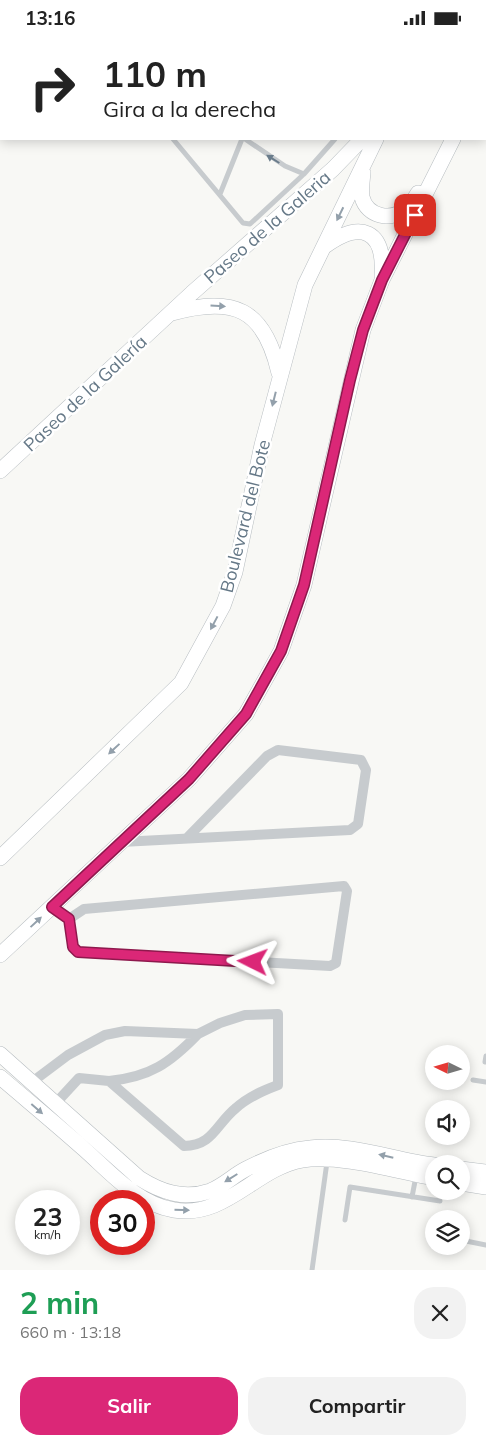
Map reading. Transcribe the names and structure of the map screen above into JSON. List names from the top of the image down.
{
  "streets": {
    "main road": ["Paseo de la Galeria", "Paseo de la Galería", "Boulevard del Bote"]
  },
  "crossings": [
    ["Paseo de la Galeria", "Paseo de la Galería"]
  ],
  "north": "left",
  "page": {
    "status": "13:16",
    "turn": ["110 m", "Gira a la derecha"],
    "speed": "23 km/h",
    "limit": "30",
    "heading": ["2 min", "660 m · 13:18"],
    "buttons": ["Salir", "Compartir"]
  }
}
